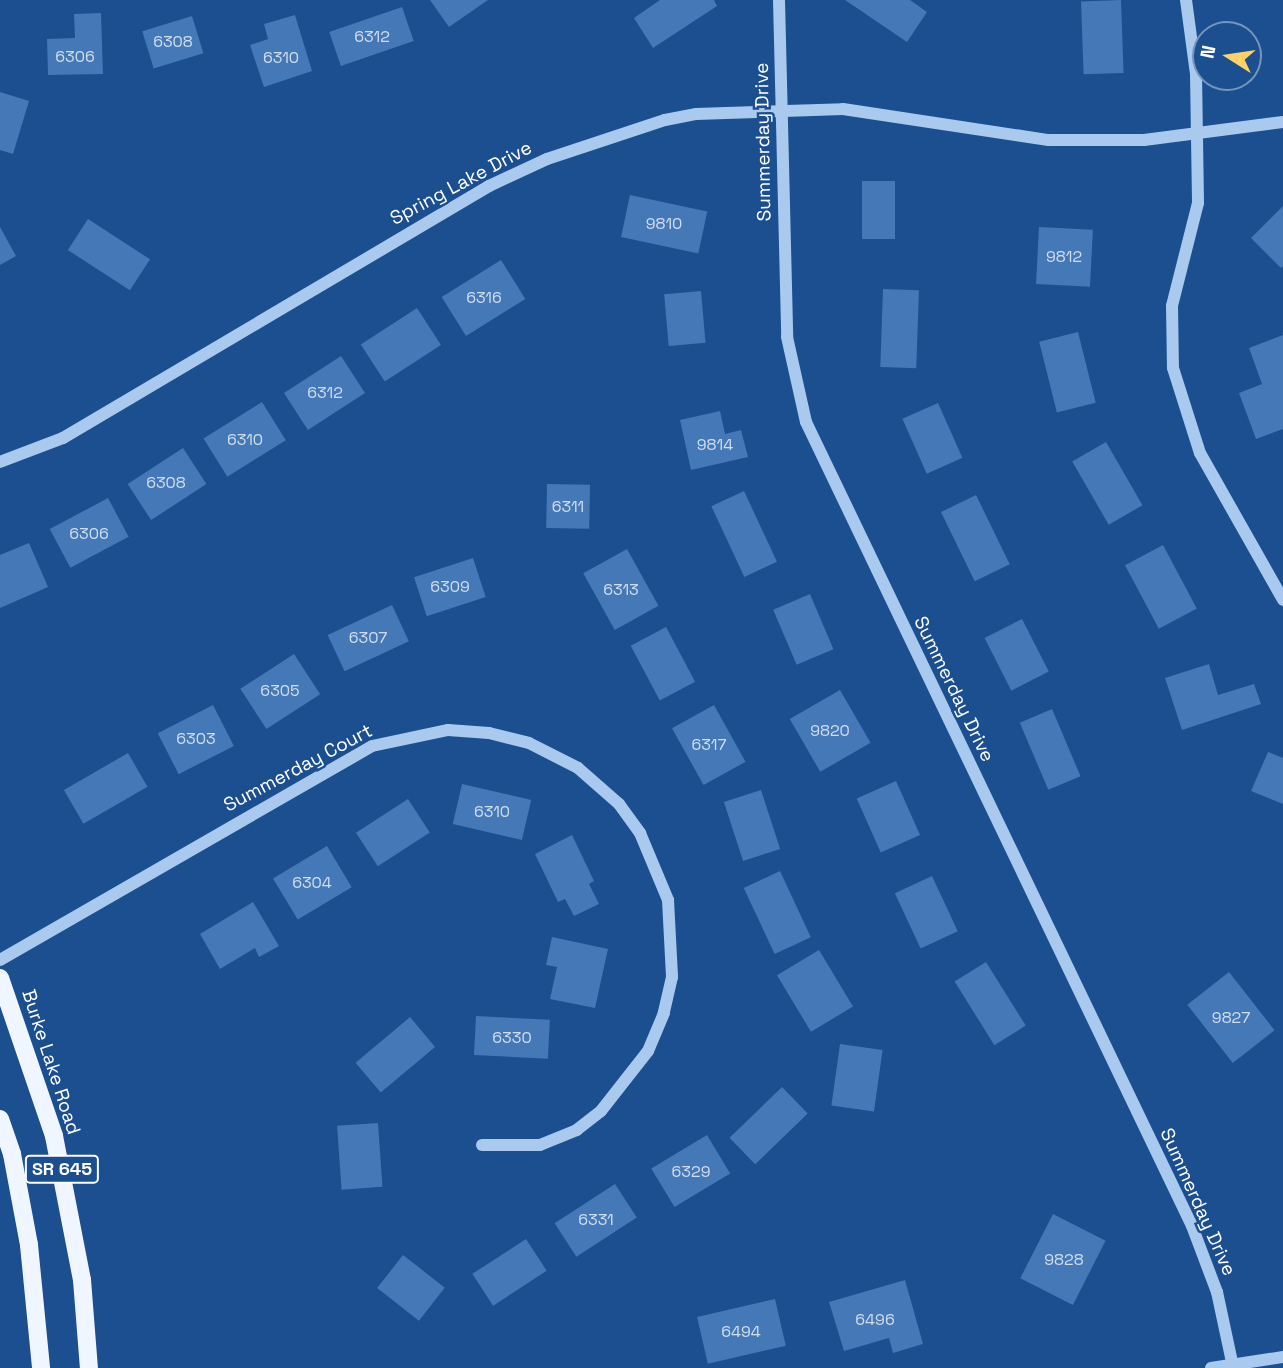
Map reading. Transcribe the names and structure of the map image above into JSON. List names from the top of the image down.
{
  "streets": {
    "main road": ["Burke Lake Road", "SR 645"],
    "street": ["Summerday Drive", "Spring Lake Drive", "Summerday Court"]
  },
  "crossings": [
    ["Summerday Drive", "Spring Lake Drive"]
  ],
  "house_numbers": [
    "6312",
    "6308",
    "6306",
    "6310",
    "9810",
    "9812",
    "6316",
    "6312",
    "6310",
    "9814",
    "6308",
    "6311",
    "6306",
    "6309",
    "6313",
    "6307",
    "6305",
    "9820",
    "6303",
    "6317",
    "6310",
    "6304",
    "9827",
    "6330",
    "6329",
    "6331",
    "9828",
    "6496",
    "6494"
  ],
  "north": "left"
}
